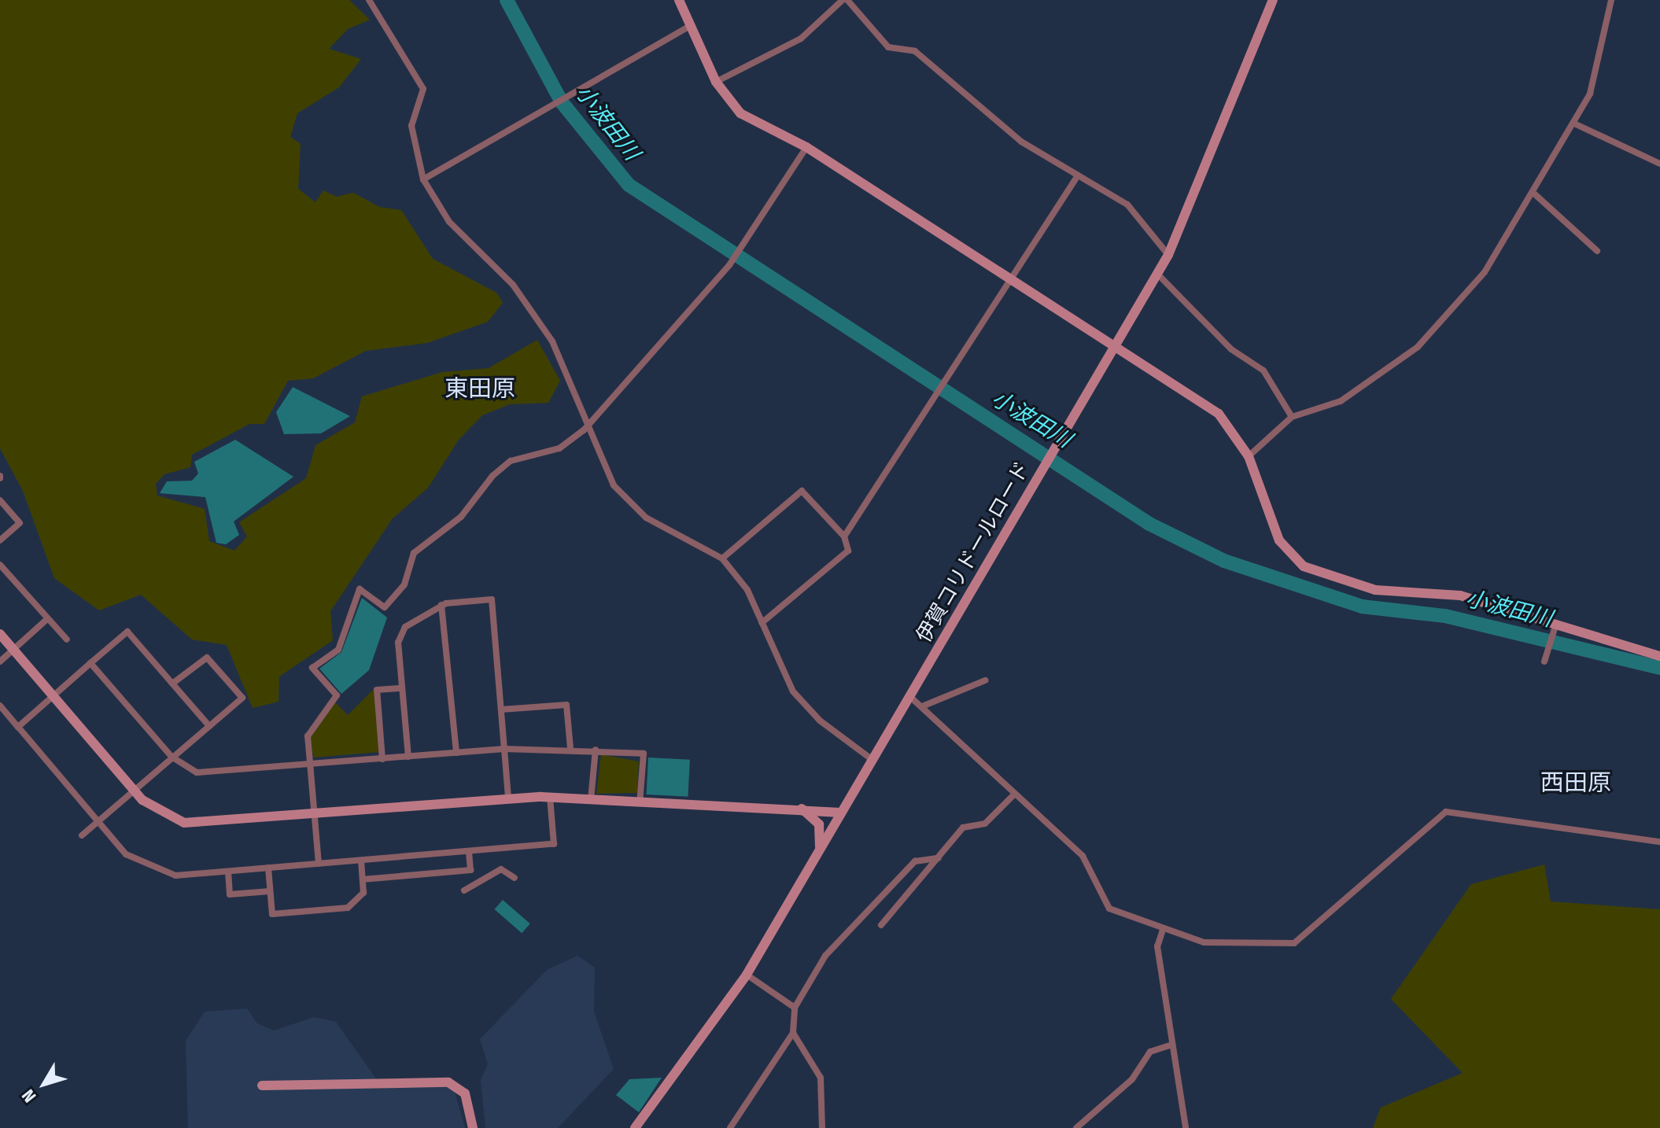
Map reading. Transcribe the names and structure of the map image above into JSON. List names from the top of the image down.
{
  "streets": {
    "street": ["伊賀コリドールロード"]
  },
  "districts": ["東田原", "西田原"],
  "water": ["小波田川"],
  "north": "bottom left"
}
